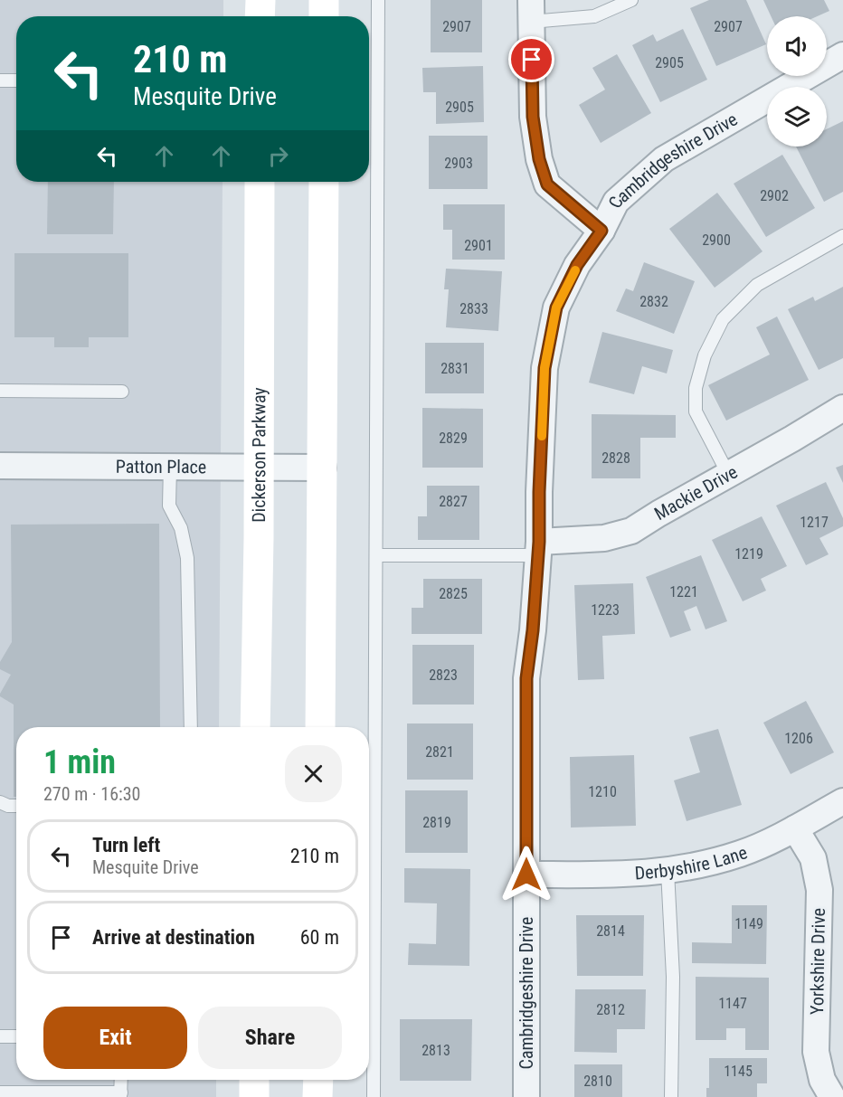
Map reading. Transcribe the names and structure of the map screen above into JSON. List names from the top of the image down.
{
  "streets": {
    "main road": ["Dickerson Parkway"],
    "street": [
      "Cambridgeshire Drive",
      "Patton Place",
      "Mackie Drive",
      "Derbyshire Lane",
      "Yorkshire Drive"
    ]
  },
  "crossings": [
    ["Cambridgeshire Drive", "Mackie Drive"],
    ["Cambridgeshire Drive", "Derbyshire Lane"],
    ["Dickerson Parkway", "Patton Place"],
    ["Derbyshire Lane", "Yorkshire Drive"]
  ],
  "house_numbers": [
    "2907",
    "2907",
    "2905",
    "2905",
    "2903",
    "2902",
    "2900",
    "2901",
    "2832",
    "2833",
    "2831",
    "2829",
    "2828",
    "2827",
    "1217",
    "1219",
    "1221",
    "2825",
    "1223",
    "2823",
    "1206",
    "2821",
    "1210",
    "2819",
    "1149",
    "2814",
    "1147",
    "2812",
    "2813",
    "1145",
    "2810"
  ],
  "page": {
    "turn": ["210 m", "Mesquite Drive"],
    "heading": ["1 min", "270 m · 16:30"],
    "list": [
      {
        "name": "Turn left",
        "note": "Mesquite Drive",
        "value": "210 m"
      },
      {
        "name": "Arrive at destination",
        "value": "60 m"
      }
    ],
    "buttons": ["Exit", "Share"]
  }
}
